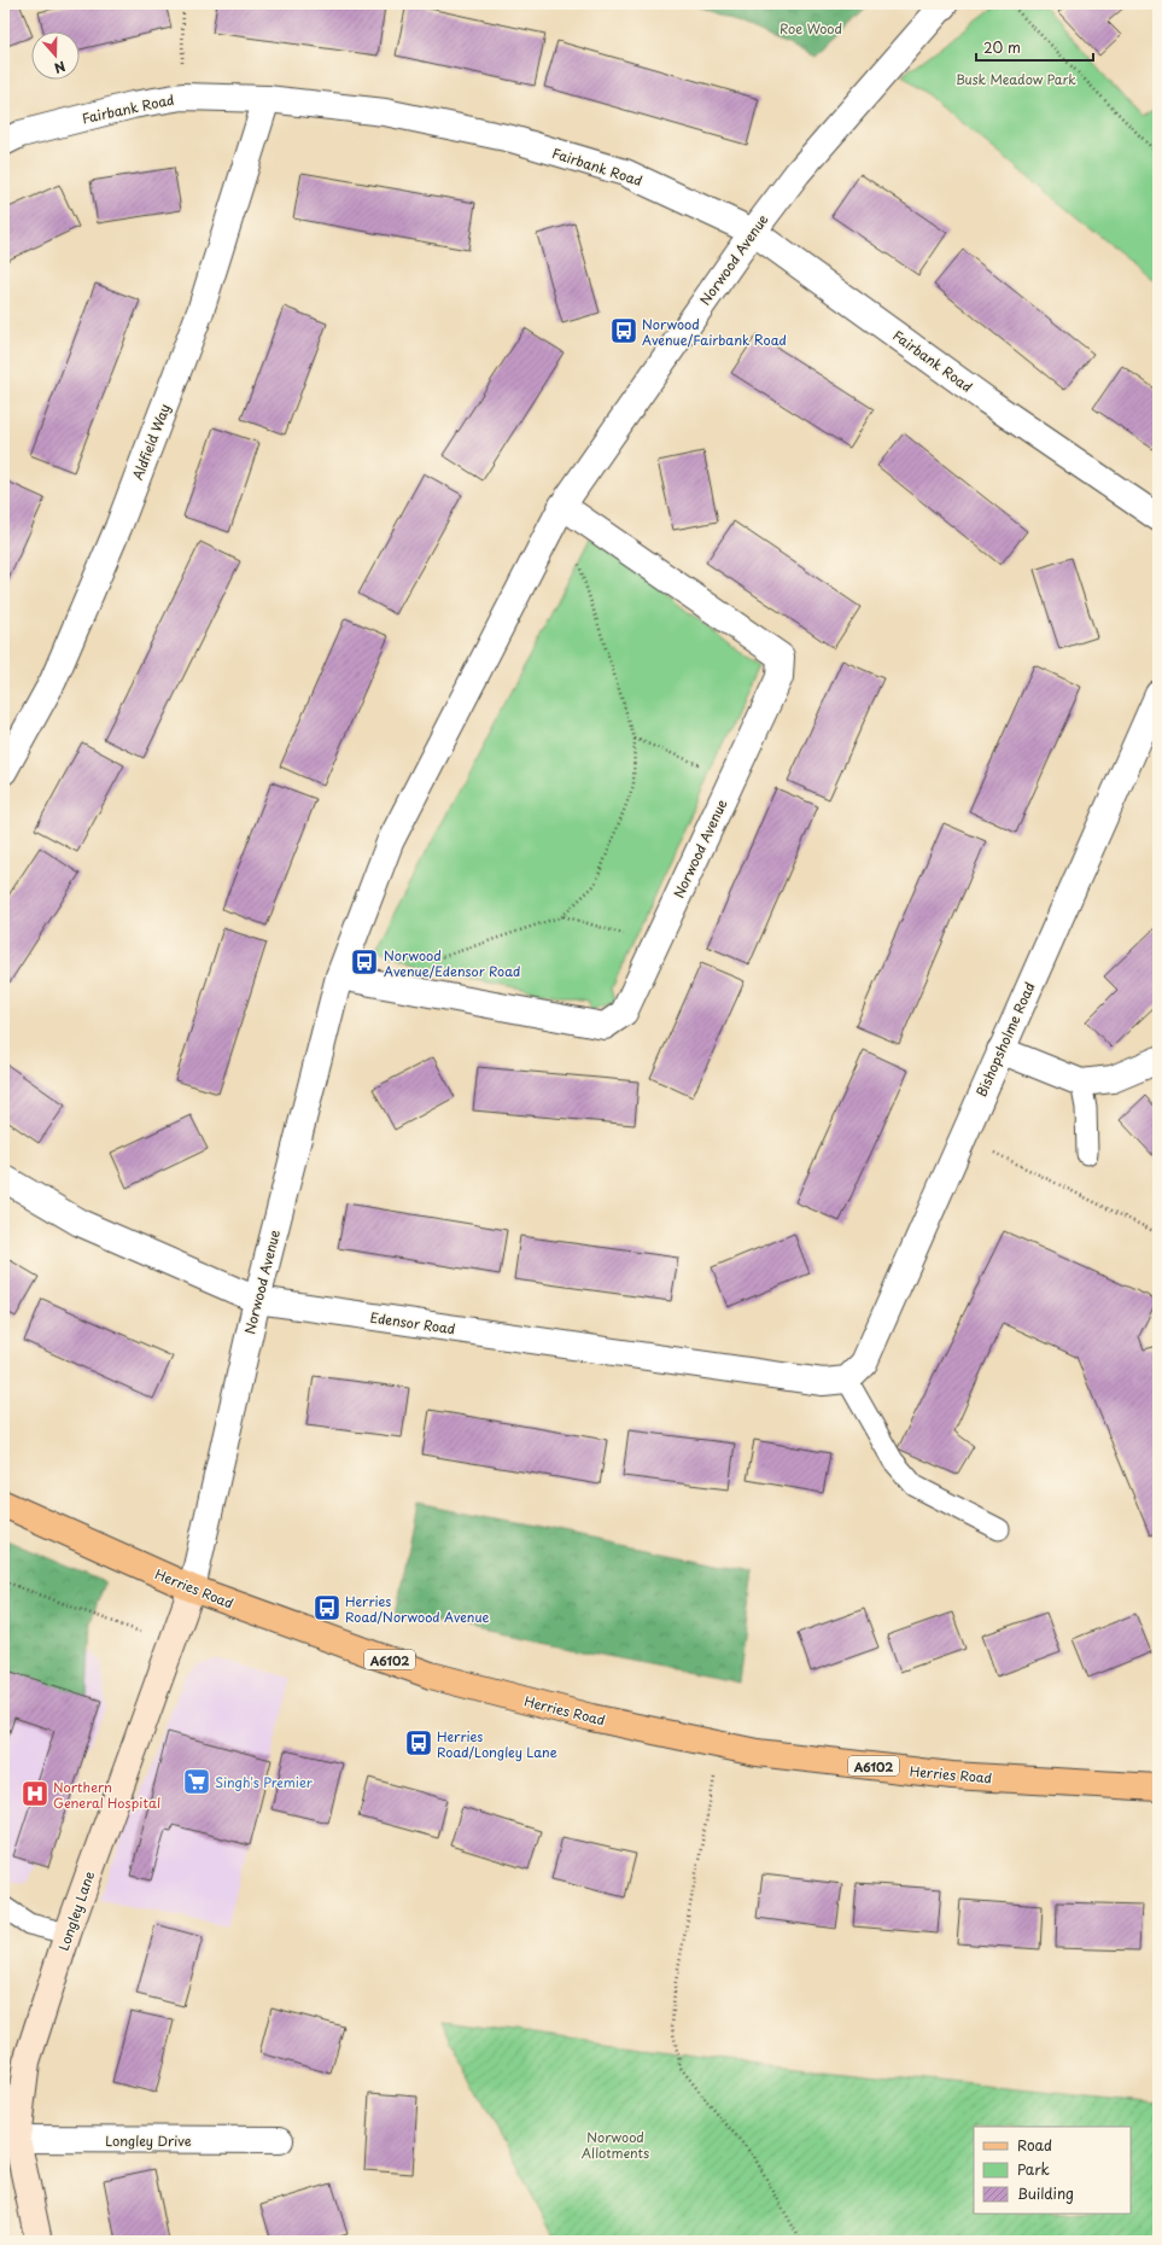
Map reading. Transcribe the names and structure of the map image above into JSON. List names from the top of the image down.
{
  "streets": {
    "main road": ["Herries Road", "A6102"],
    "street": [
      "Fairbank Road",
      "Norwood Avenue",
      "Aldfield Way",
      "Bishopsholme Road",
      "Edensor Road",
      "Longley Lane",
      "Longley Drive"
    ]
  },
  "crossings": [
    ["Fairbank Road", "Norwood Avenue"],
    ["Fairbank Road", "Aldfield Way"],
    ["Norwood Avenue", "Edensor Road"],
    ["Norwood Avenue", "Herries Road"],
    ["Norwood Avenue", "Longley Lane"],
    ["Bishopsholme Road", "Edensor Road"],
    ["Herries Road", "Longley Lane"],
    ["Longley Lane", "Longley Drive"]
  ],
  "parks": ["Roe Wood", "Busk Meadow Park", "Norwood Allotments"],
  "places": {
    "bus stop": [
      "Norwood Avenue/Fairbank Road",
      "Norwood Avenue/Edensor Road",
      "Herries Road/Norwood Avenue",
      "Herries Road/Longley Lane"
    ],
    "supermarket": ["Singh's Premier"],
    "hospital": ["Northern General Hospital"]
  },
  "legend": ["Road", "Park", "Building"],
  "scale_bar": "20 m",
  "north": "bottom"
}
